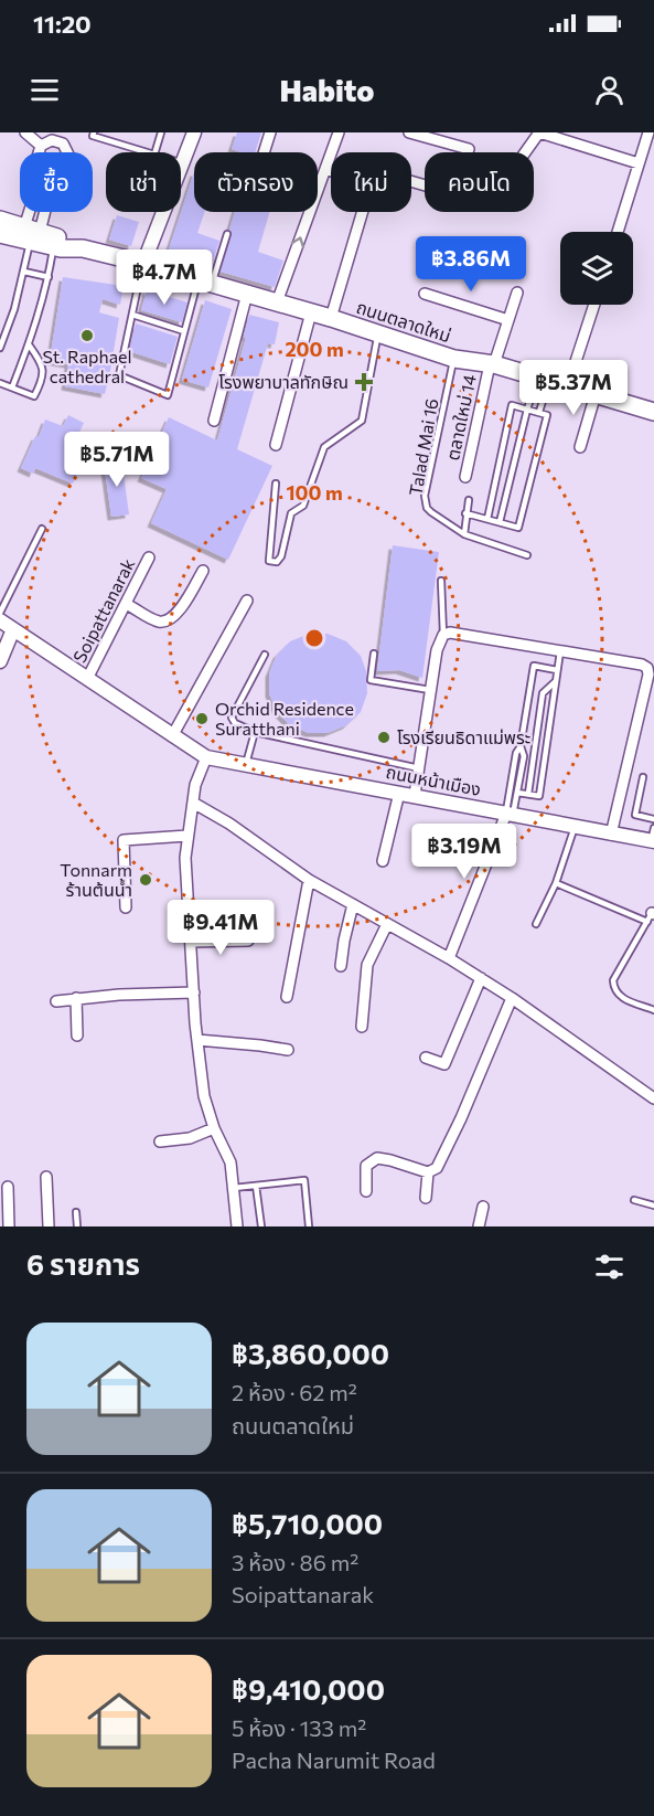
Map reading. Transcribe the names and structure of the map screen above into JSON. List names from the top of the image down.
{
  "streets": {
    "main road": ["ถนนตลาดใหม่"],
    "street": ["ตลาดใหม่ 14", "Soipattanarak", "ถนนหน้าเมือง"],
    "lane": ["Talad Mai 16"]
  },
  "crossings": [
    ["ถนนตลาดใหม่", "ตลาดใหม่ 14"],
    ["ถนนตลาดใหม่", "Talad Mai 16"]
  ],
  "places": {
    "other": [
      "St. Raphael cathedral",
      "Orchid Residence Suratthani",
      "โรงเรียนธิดาแม่พระ",
      "Tonnarm ร้านต้นน้ำ"
    ],
    "health": ["โรงพยาบาลทักษิณ"]
  },
  "page": {
    "status": "11:20",
    "header": "Habito",
    "chip": [
      "ซื้อ",
      "เช่า",
      "ตัวกรอง",
      "ใหม่",
      "คอนโด"
    ],
    "price": [
      "฿3.86M",
      "฿4.7M",
      "฿5.37M",
      "฿5.71M",
      "฿3.19M",
      "฿9.41M"
    ],
    "heading": "6 รายการ",
    "list": [
      {
        "name": "฿3,860,000",
        "note": "2 ห้อง · 62 m² · ถนนตลาดใหม่"
      },
      {
        "name": "฿5,710,000",
        "note": "3 ห้อง · 86 m² · Soipattanarak"
      },
      {
        "name": "฿9,410,000",
        "note": "5 ห้อง · 133 m² · Pacha Narumit Road"
      }
    ]
  },
  "rings": ["200 m", "100 m"]
}
